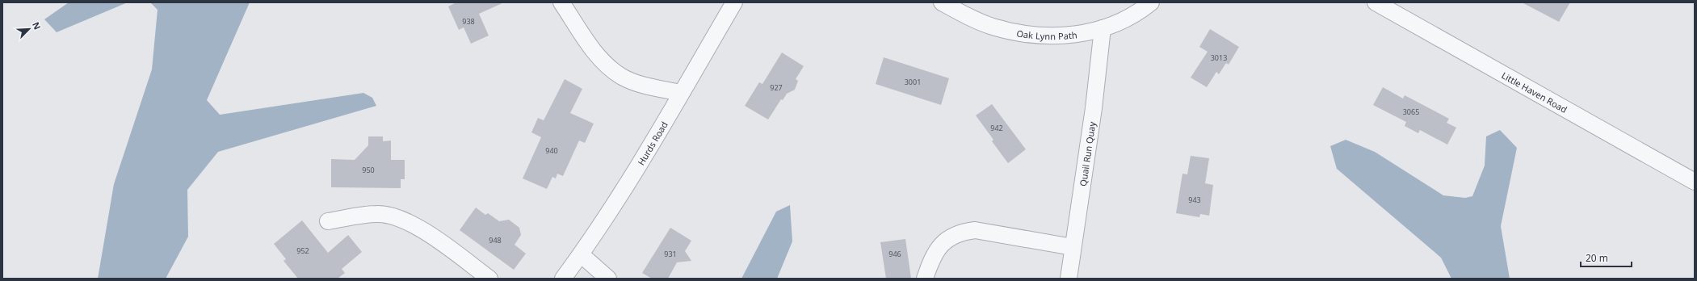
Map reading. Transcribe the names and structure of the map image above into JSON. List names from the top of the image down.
{
  "streets": {
    "street": [
      "Oak Lynn Path",
      "Little Haven Road",
      "Hurds Road",
      "Quail Run Quay"
    ]
  },
  "crossings": [
    ["Oak Lynn Path", "Quail Run Quay"]
  ],
  "house_numbers": [
    "938",
    "3013",
    "3001",
    "927",
    "3065",
    "942",
    "940",
    "950",
    "943",
    "948",
    "952",
    "931",
    "946"
  ],
  "scale_bar": "20 m",
  "north": "top right"
}
